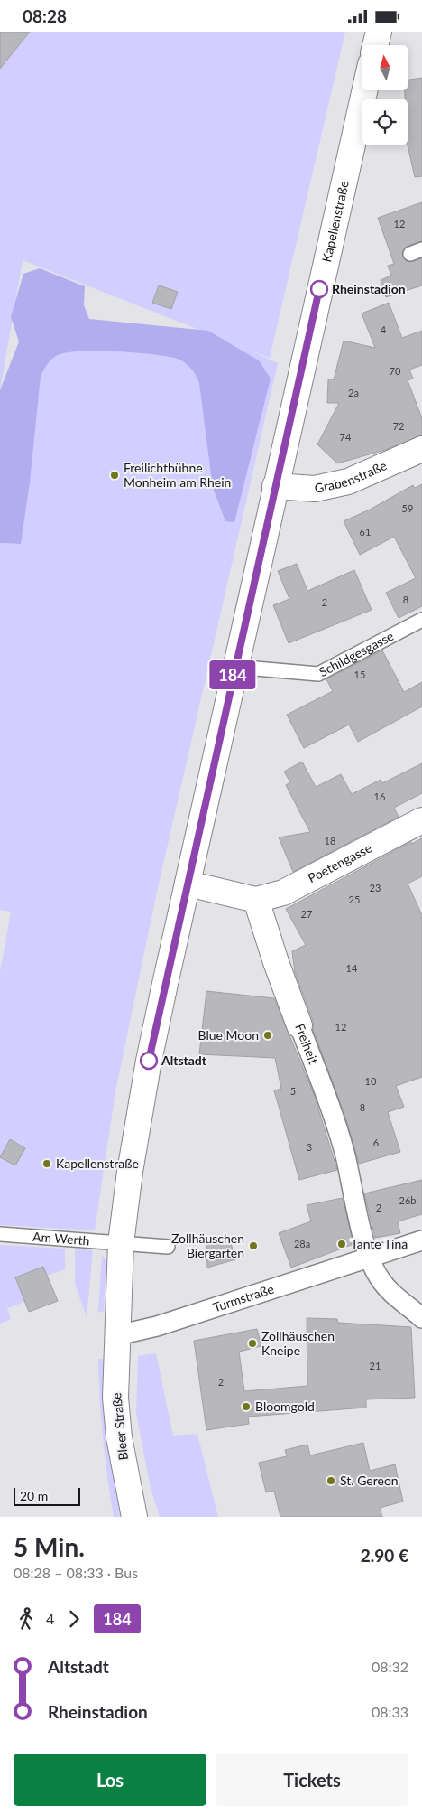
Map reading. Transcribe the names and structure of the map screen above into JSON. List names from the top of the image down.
{
  "streets": {
    "street": [
      "Kapellenstraße",
      "Grabenstraße",
      "Poetengasse",
      "Freiheit",
      "Turmstraße",
      "Bleer Straße"
    ],
    "lane": ["Schildgesgasse", "Am Werth"]
  },
  "crossings": [
    ["Kapellenstraße", "Grabenstraße"],
    ["Kapellenstraße", "Schildgesgasse"],
    ["Kapellenstraße", "Am Werth"],
    ["Kapellenstraße", "Turmstraße"],
    ["Kapellenstraße", "Bleer Straße"],
    ["Poetengasse", "Freiheit"],
    ["Freiheit", "Turmstraße"],
    ["Turmstraße", "Bleer Straße"]
  ],
  "places": [
    "Rheinstadion",
    "Freilichtbühne Monheim am Rhein",
    "Blue Moon",
    "Altstadt",
    "Kapellenstraße",
    "Tante Tina",
    "Zollhäuschen Biergarten",
    "Zollhäuschen Kneipe",
    "Bloomgold",
    "St. Gereon"
  ],
  "lines": ["bus line 184"],
  "house_numbers": [
    "12",
    "4",
    "70",
    "2a",
    "72",
    "74",
    "59",
    "61",
    "8",
    "2",
    "15",
    "16",
    "18",
    "23",
    "25",
    "27",
    "14",
    "12",
    "10",
    "5",
    "8",
    "6",
    "3",
    "26b",
    "2",
    "28a",
    "21",
    "2"
  ],
  "scale_bar": "20 m",
  "north": "top",
  "page": {
    "status": "08:28",
    "on_map": "184",
    "scale": "20 m",
    "heading": ["5 Min.", "08:28 – 08:33 · Bus", "2.90 €"],
    "legs": ["4", "184"],
    "list": [
      {
        "name": "Altstadt",
        "value": "08:32"
      },
      {
        "name": "Rheinstadion",
        "value": "08:33"
      }
    ],
    "buttons": ["Los", "Tickets"]
  }
}
